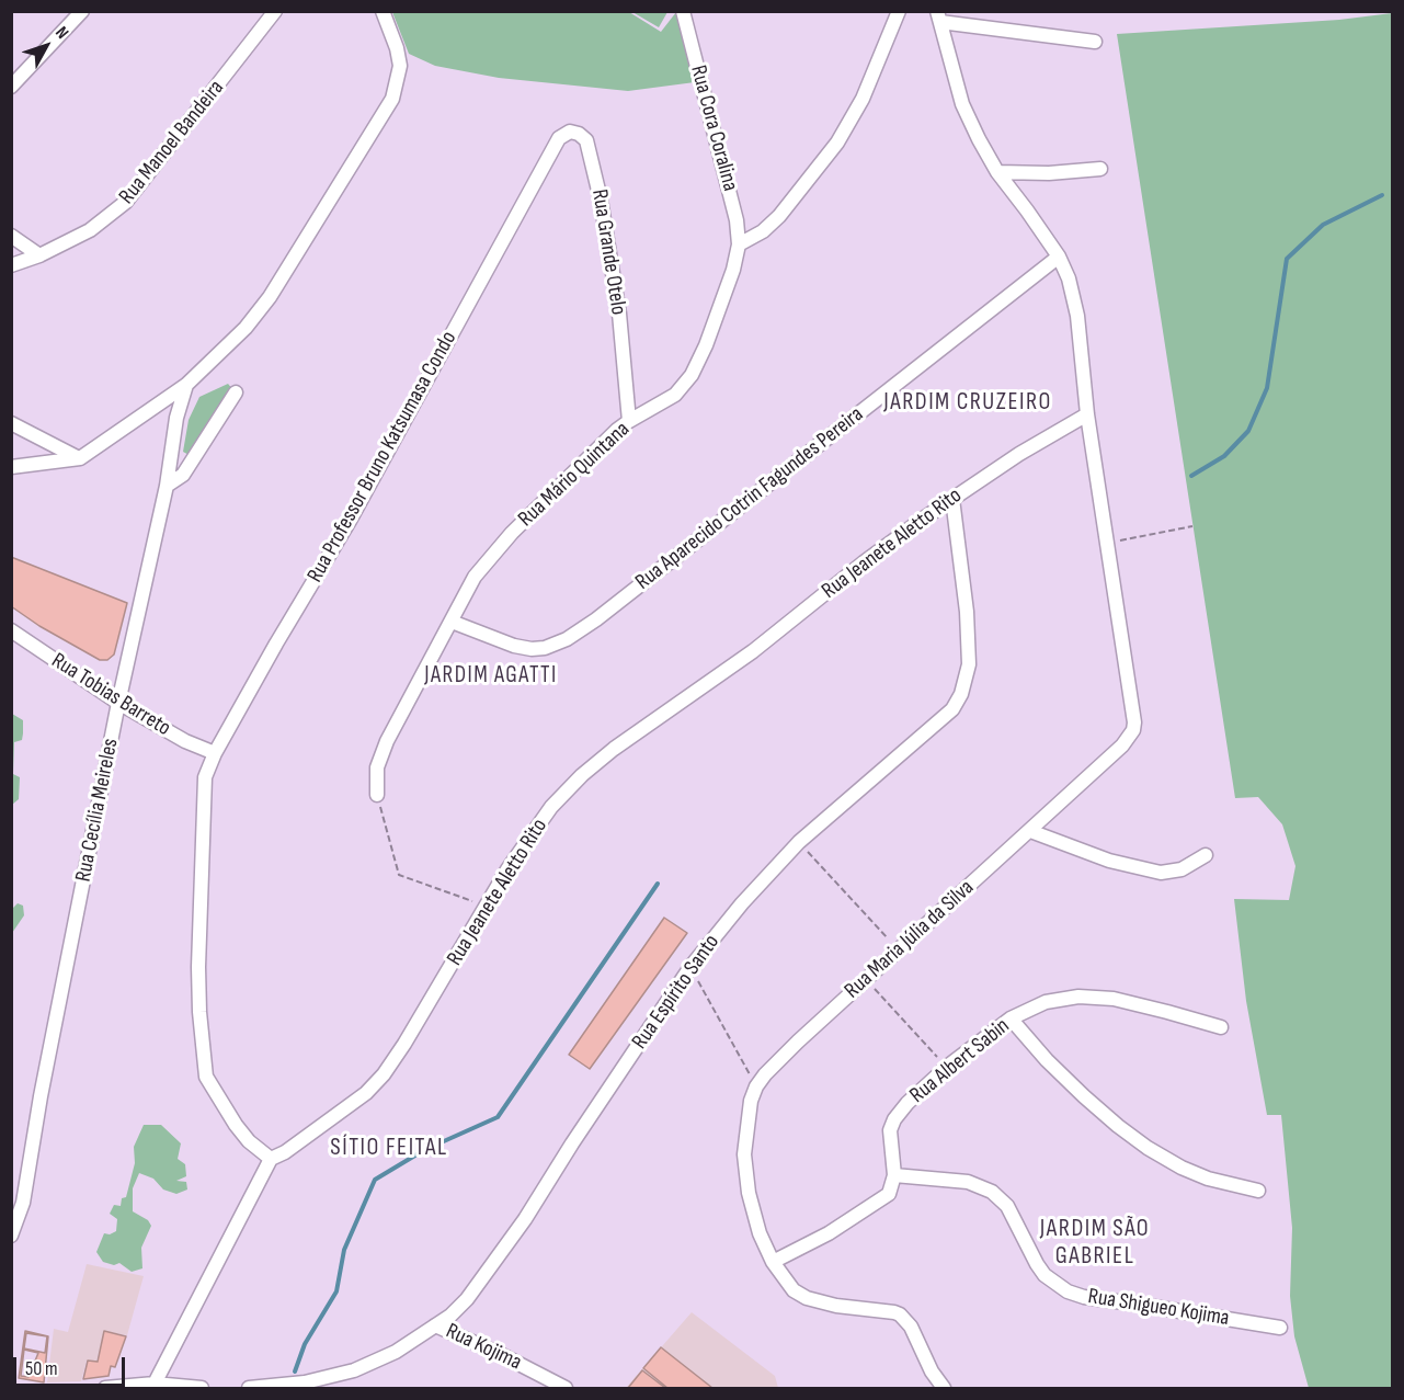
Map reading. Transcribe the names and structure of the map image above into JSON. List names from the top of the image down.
{
  "streets": {
    "street": [
      "Rua Cora Coralina",
      "Rua Manoel Bandeira",
      "Rua Grande Otelo",
      "Rua Professor Bruno Katsumasa Condo",
      "Rua Mário Quintana",
      "Rua Aparecido Cotrin Fagundes Pereira",
      "Rua Jeanete Aletto Rito",
      "Rua Tobias Barreto",
      "Rua Cecília Meireles",
      "Rua Maria Júlia da Silva",
      "Rua Espírito Santo",
      "Rua Albert Sabin",
      "Rua Shigueo Kojima",
      "Rua Kojima"
    ]
  },
  "crossings": [
    ["Rua Cora Coralina", "Rua Mário Quintana"],
    ["Rua Grande Otelo", "Rua Professor Bruno Katsumasa Condo"],
    ["Rua Grande Otelo", "Rua Mário Quintana"],
    ["Rua Professor Bruno Katsumasa Condo", "Rua Jeanete Aletto Rito"],
    ["Rua Professor Bruno Katsumasa Condo", "Rua Tobias Barreto"],
    ["Rua Mário Quintana", "Rua Aparecido Cotrin Fagundes Pereira"],
    ["Rua Aparecido Cotrin Fagundes Pereira", "Rua Maria Júlia da Silva"],
    ["Rua Jeanete Aletto Rito", "Rua Maria Júlia da Silva"],
    ["Rua Jeanete Aletto Rito", "Rua Espírito Santo"],
    ["Rua Tobias Barreto", "Rua Cecília Meireles"],
    ["Rua Maria Júlia da Silva", "Rua Albert Sabin"],
    ["Rua Espírito Santo", "Rua Kojima"],
    ["Rua Albert Sabin", "Rua Shigueo Kojima"]
  ],
  "districts": [
    "JARDIM CRUZEIRO",
    "JARDIM AGATTI",
    "SÍTIO FEITAL",
    "JARDIM SÃO GABRIEL"
  ],
  "scale_bar": "50 m",
  "north": "top right"
}
